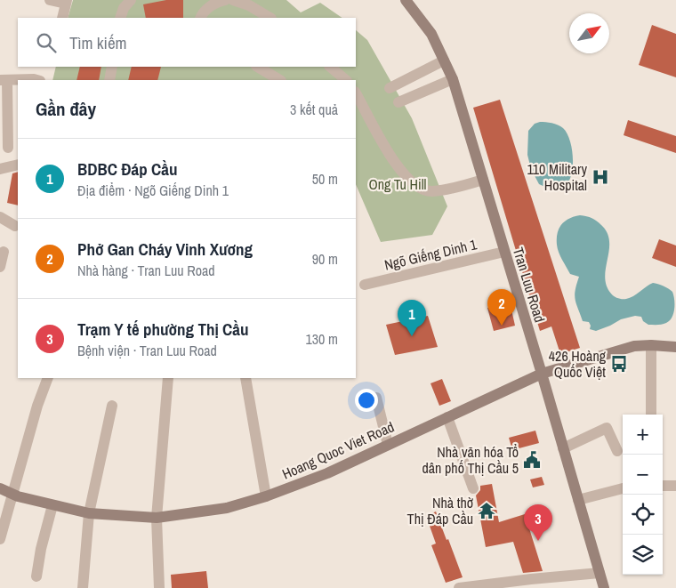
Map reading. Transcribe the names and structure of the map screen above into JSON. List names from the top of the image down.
{
  "streets": {
    "main road": ["Tran Luu Road", "Hoang Quoc Viet Road"],
    "street": ["Ngõ Giếng Dinh 1"]
  },
  "crossings": [
    ["Ngõ Giếng Dinh 1", "Tran Luu Road"],
    ["Tran Luu Road", "Hoang Quoc Viet Road"]
  ],
  "parks": ["Ong Tu Hill"],
  "places": {
    "hospital": ["110 Military Hospital"],
    "bus stop": ["426 Hoàng Quốc Việt"],
    "public building": ["Nhà văn hóa Tổ dân phố Thị Cầu 5"],
    "temple": ["Nhà thờ Thị Đáp Cầu"]
  },
  "north": "top right",
  "page": {
    "search": "Tìm kiếm",
    "heading": ["Gần đây", "3 kết quả"],
    "list": [
      {
        "mark": "1",
        "name": "BDBC Đáp Cầu",
        "note": "Địa điểm · Ngõ Giếng Dinh 1",
        "value": "50 m"
      },
      {
        "mark": "2",
        "name": "Phở Gan Cháy Vinh Xương",
        "note": "Nhà hàng · Tran Luu Road",
        "value": "90 m"
      },
      {
        "mark": "3",
        "name": "Trạm Y tế phường Thị Cầu",
        "note": "Bệnh viện · Tran Luu Road",
        "value": "130 m"
      }
    ],
    "pins": ["2", "1", "3"],
    "map_buttons": ["+", "−"]
  }
}
